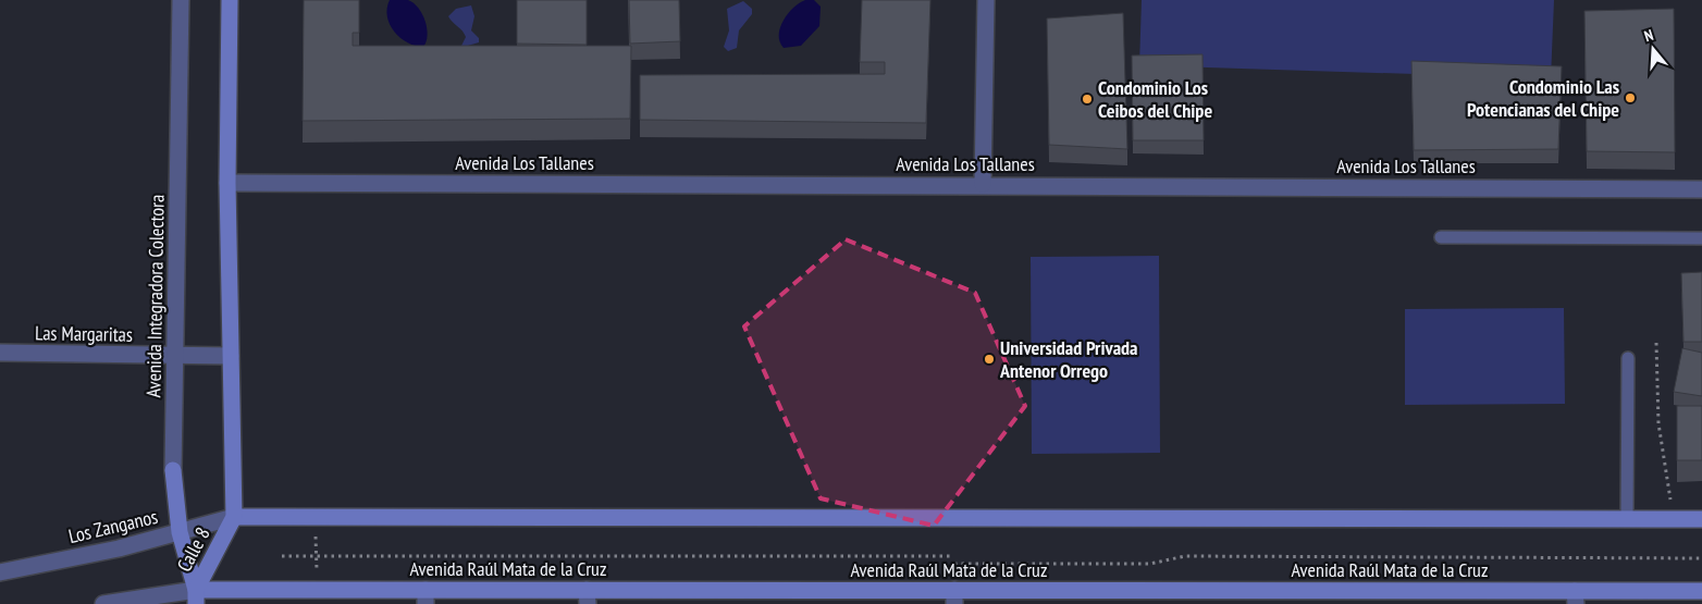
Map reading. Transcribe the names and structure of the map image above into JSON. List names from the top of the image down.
{
  "streets": {
    "main road": ["Avenida Integradora Colectora", "Calle 8", "Avenida Raúl Mata de la Cruz"],
    "street": ["Avenida Los Tallanes", "Las Margaritas", "Los Zanganos"]
  },
  "crossings": [
    ["Avenida Integradora Colectora", "Las Margaritas"],
    ["Avenida Integradora Colectora", "Los Zanganos"],
    ["Avenida Integradora Colectora", "Calle 8"],
    ["Avenida Integradora Colectora", "Avenida Raúl Mata de la Cruz"],
    ["Los Zanganos", "Calle 8"],
    ["Calle 8", "Avenida Raúl Mata de la Cruz"]
  ],
  "places": ["Condominio Las Potencianas del Chipe", "Condominio Los Ceibos del Chipe", "Universidad Privada Antenor Orrego"],
  "north": "top"
}
